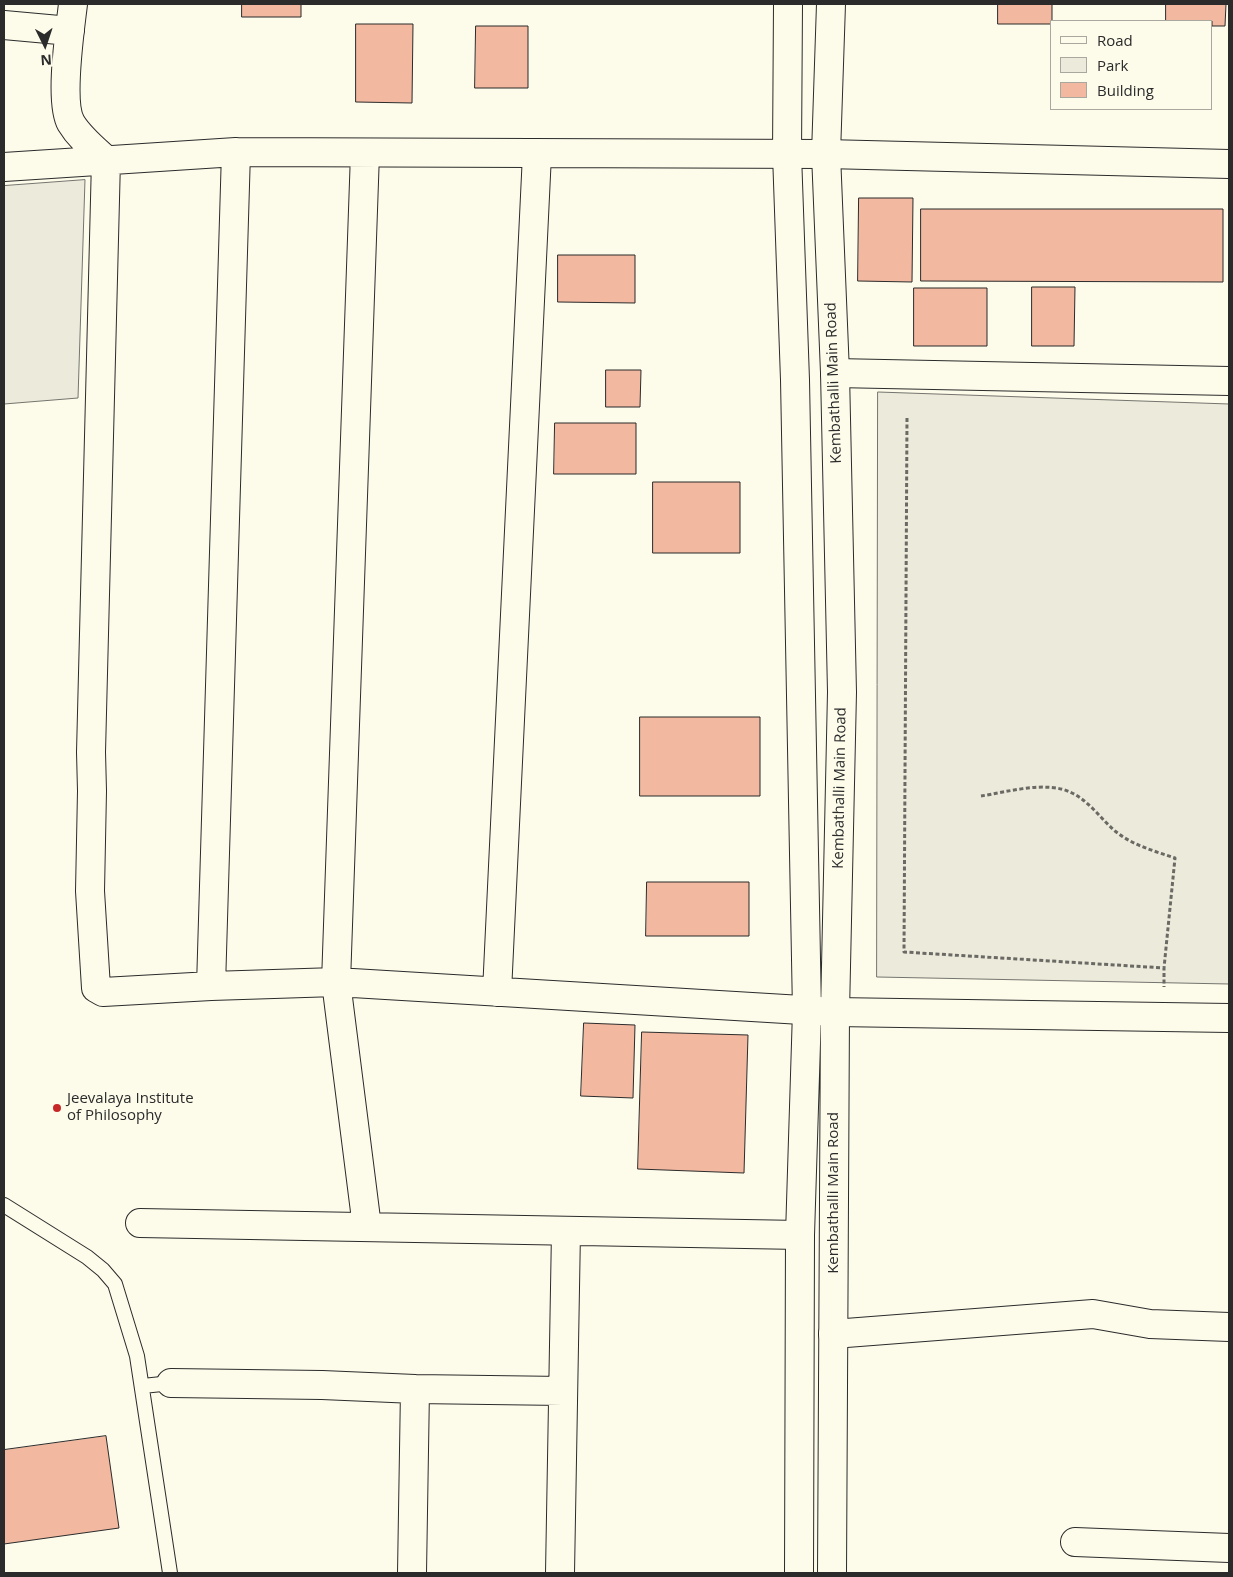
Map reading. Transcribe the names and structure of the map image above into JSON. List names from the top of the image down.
{
  "streets": {
    "street": ["Kembathalli Main Road"]
  },
  "places": ["Jeevalaya Institute of Philosophy"],
  "legend": ["Road", "Park", "Building"],
  "north": "bottom"
}
